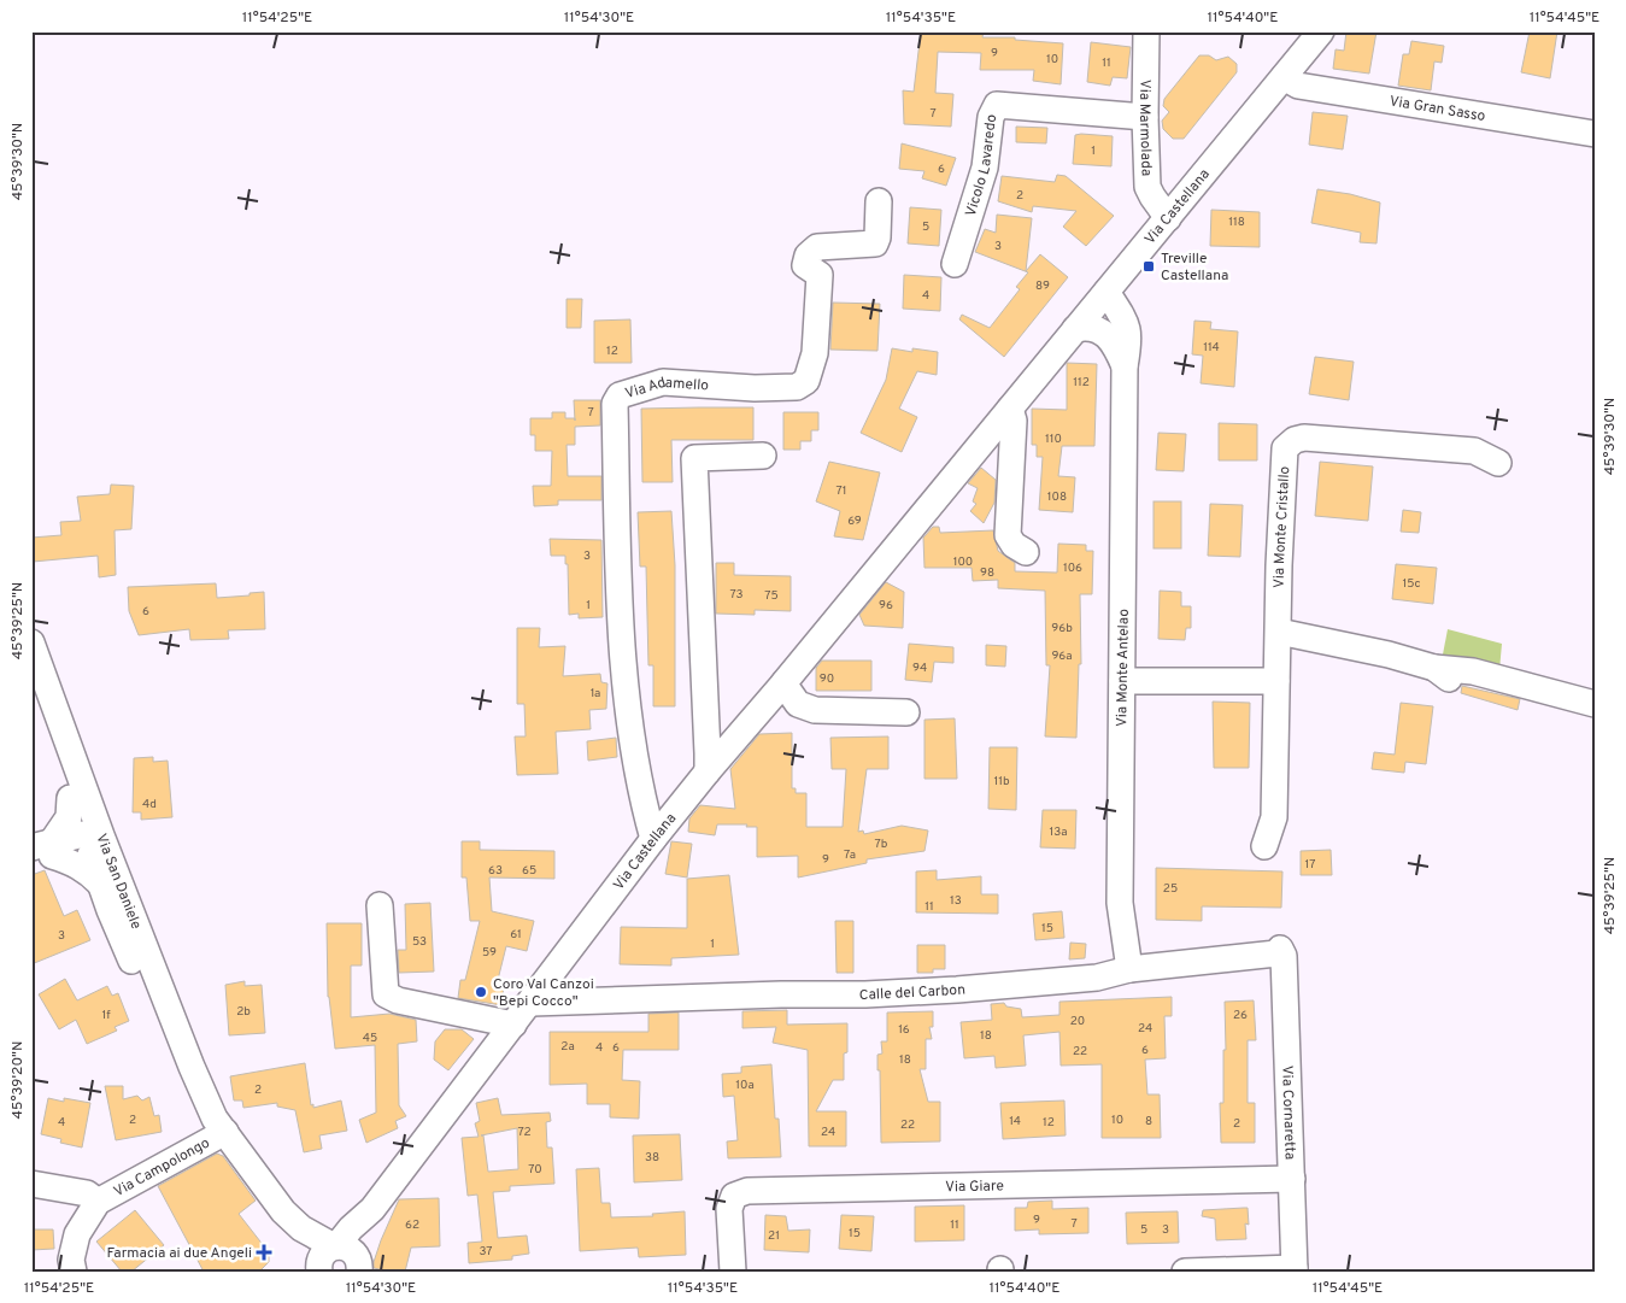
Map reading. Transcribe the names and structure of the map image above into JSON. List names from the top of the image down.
{
  "streets": {
    "street": [
      "Via Gran Sasso",
      "Via Marmolada",
      "Vicolo Lavaredo",
      "Via Castellana",
      "Via Adamello",
      "Via Monte Cristallo",
      "Via Monte Antelao",
      "Via San Daniele",
      "Calle del Carbon",
      "Via Cornaretta",
      "Via Campolongo",
      "Via Giare"
    ]
  },
  "crossings": [
    ["Via Gran Sasso", "Via Castellana"],
    ["Via Marmolada", "Vicolo Lavaredo"],
    ["Via Marmolada", "Via Castellana"],
    ["Via Castellana", "Via Adamello"],
    ["Via Castellana", "Via Monte Antelao"],
    ["Via Castellana", "Via San Daniele"],
    ["Via Castellana", "Calle del Carbon"],
    ["Via Monte Antelao", "Calle del Carbon"],
    ["Via San Daniele", "Via Campolongo"],
    ["Calle del Carbon", "Via Cornaretta"],
    ["Via Cornaretta", "Via Giare"]
  ],
  "places": {
    "transit": ["Treville Castellana"],
    "other": ["Coro Val Canzoi \"Bepi Cocco\""],
    "health": ["Farmacia ai due Angeli"]
  },
  "house_numbers": [
    "9",
    "10",
    "11",
    "7",
    "1",
    "6",
    "2",
    "118",
    "5",
    "3",
    "89",
    "4",
    "114",
    "12",
    "112",
    "7",
    "110",
    "71",
    "108",
    "69",
    "3",
    "100",
    "106",
    "98",
    "15c",
    "73",
    "75",
    "1",
    "96",
    "6",
    "96b",
    "96a",
    "94",
    "90",
    "1a",
    "11b",
    "4d",
    "13a",
    "7b",
    "7a",
    "9",
    "17",
    "63",
    "65",
    "25",
    "13",
    "11",
    "15",
    "61",
    "3",
    "53",
    "1",
    "59",
    "2b",
    "1f",
    "26",
    "20",
    "24",
    "16",
    "18",
    "45",
    "2a",
    "4",
    "6",
    "6",
    "22",
    "18",
    "10a",
    "2",
    "2",
    "10",
    "14",
    "8",
    "4",
    "12",
    "2",
    "22",
    "72",
    "24",
    "38",
    "70",
    "9",
    "7",
    "62",
    "11",
    "5",
    "3",
    "15",
    "21",
    "37"
  ],
  "coordinates": [
    "11°54'25\"E",
    "11°54'30\"E",
    "11°54'35\"E",
    "11°54'40\"E",
    "11°54'45\"E",
    "45°39'30\"N",
    "45°39'25\"N",
    "45°39'20\"N"
  ]
}
